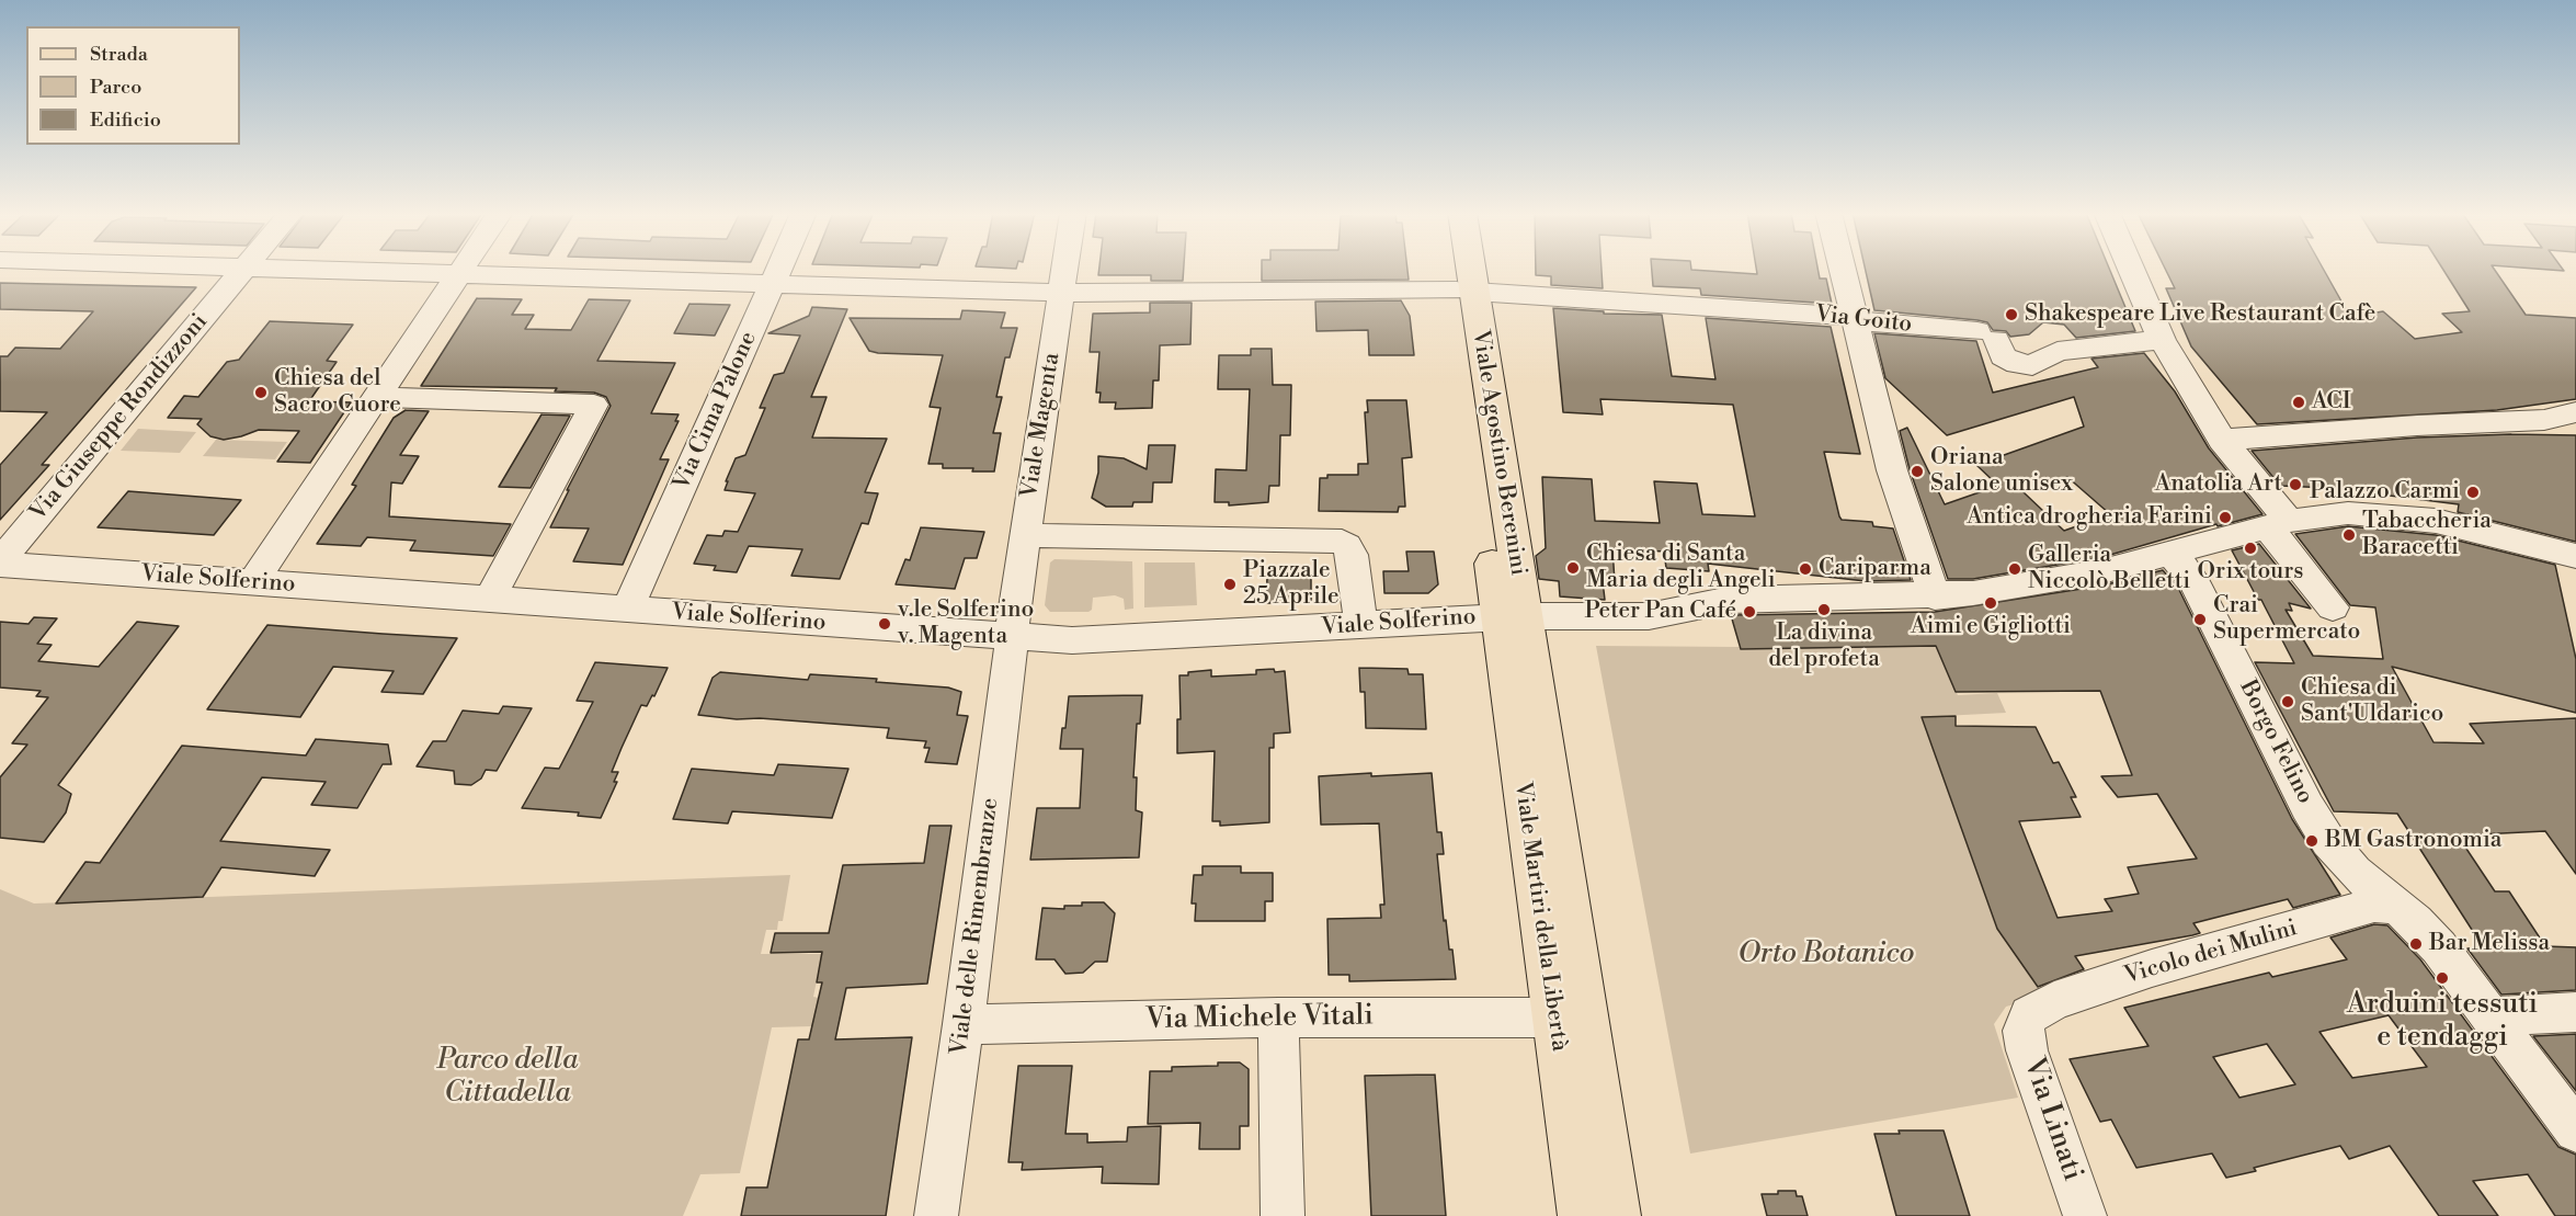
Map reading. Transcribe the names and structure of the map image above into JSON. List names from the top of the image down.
{
  "streets": {
    "main road": ["Viale Agostino Berenini", "Viale Martiri della Libertà"],
    "street": [
      "Via Goito",
      "Via Cima Palone",
      "Via Giuseppe Rondizzoni",
      "Viale Magenta",
      "Viale Solferino",
      "Borgo Felino",
      "Viale delle Rimembranze",
      "Vicolo dei Mulini",
      "Via Michele Vitali",
      "Via Linati"
    ]
  },
  "crossings": [
    ["Via Goito", "Via Cima Palone"],
    ["Via Goito", "Viale Magenta"],
    ["Via Goito", "Viale Agostino Berenini"],
    ["Via Cima Palone", "Viale Solferino"],
    ["Via Giuseppe Rondizzoni", "Viale Solferino"],
    ["Viale Magenta", "Viale Solferino"],
    ["Viale Magenta", "Viale delle Rimembranze"],
    ["Viale Agostino Berenini", "Viale Solferino"],
    ["Viale Agostino Berenini", "Viale Martiri della Libertà"],
    ["Viale Solferino", "Borgo Felino"],
    ["Viale Solferino", "Viale Martiri della Libertà"],
    ["Viale Solferino", "Viale delle Rimembranze"],
    ["Borgo Felino", "Vicolo dei Mulini"],
    ["Viale Martiri della Libertà", "Via Michele Vitali"],
    ["Viale delle Rimembranze", "Via Michele Vitali"],
    ["Vicolo dei Mulini", "Via Linati"]
  ],
  "parks": ["Orto Botanico", "Parco della Cittadella"],
  "places": [
    "Shakespeare Live Restaurant Cafè",
    "Chiesa del Sacro Cuore",
    "ACI",
    "Oriana Salone unisex",
    "Anatolia Art",
    "Palazzo Carmi",
    "Antica drogheria Farini",
    "Tabaccheria Baracetti",
    "Orix tours",
    "Chiesa di Santa Maria degli Angeli",
    "Cariparma",
    "Galleria Niccolò Belletti",
    "Piazzale 25 Aprile",
    "Aimi e Gigliotti",
    "La divina del profeta",
    "Peter Pan Café",
    "Crai Supermercato",
    "v.le Solferino v. Magenta",
    "Chiesa di Sant'Uldarico",
    "BM Gastronomia",
    "Bar Melissa",
    "Arduini tessuti e tendaggi"
  ],
  "legend": ["Strada", "Parco", "Edificio"]
}
